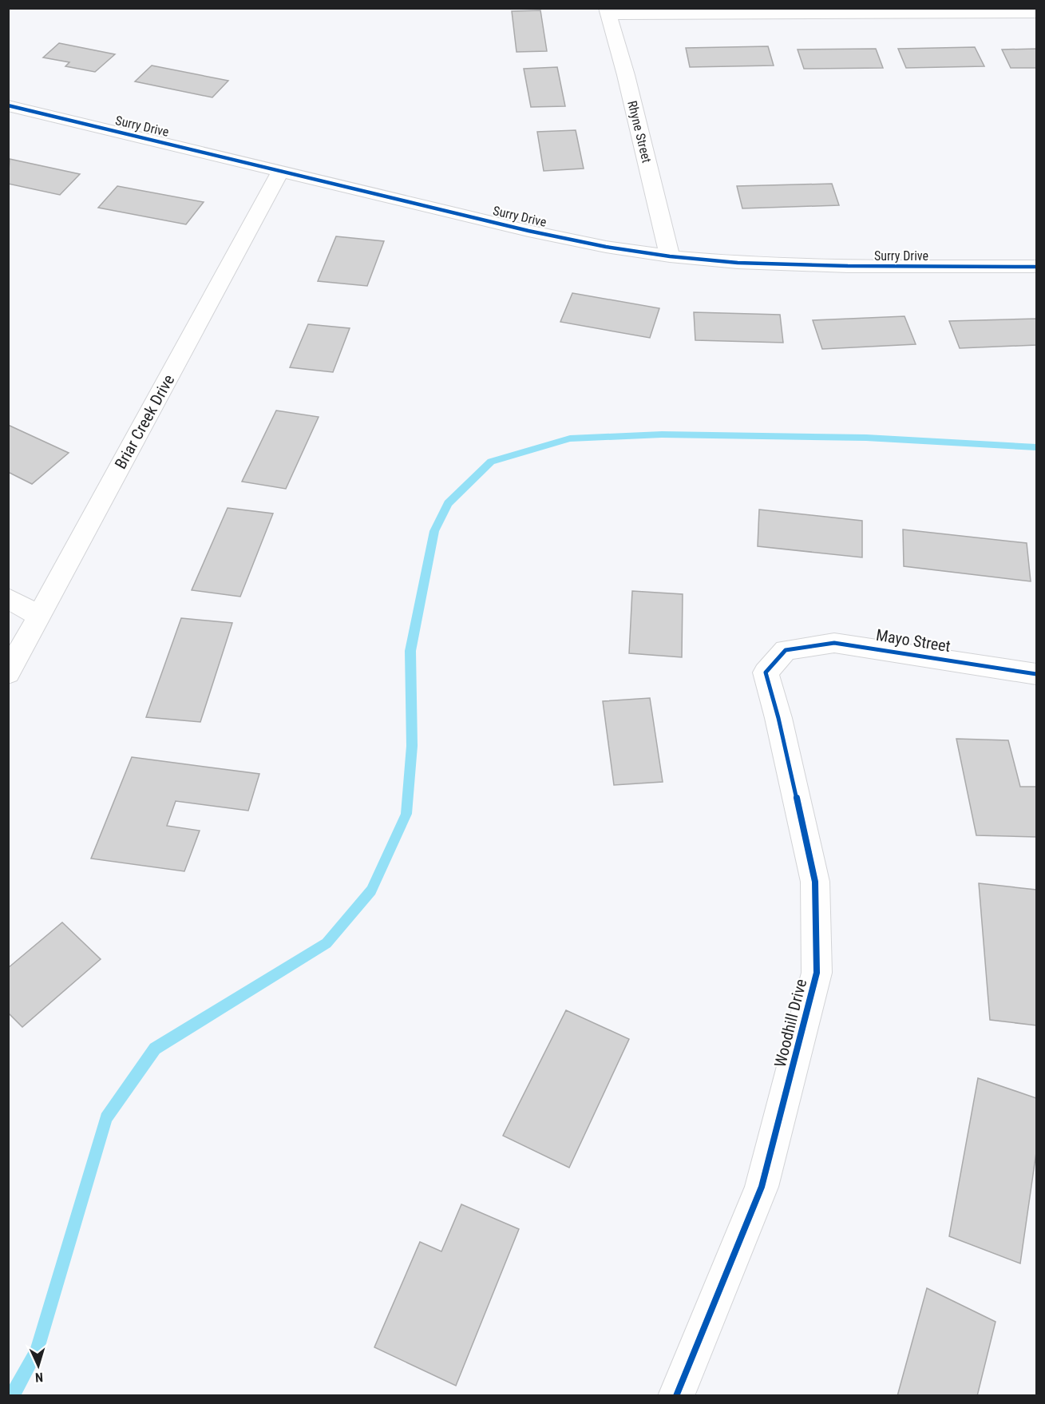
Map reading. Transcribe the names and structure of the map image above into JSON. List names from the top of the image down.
{
  "streets": {
    "street": [
      "Surry Drive",
      "Rhyne Street",
      "Briar Creek Drive",
      "Mayo Street",
      "Woodhill Drive"
    ]
  },
  "crossings": [
    ["Surry Drive", "Rhyne Street"],
    ["Surry Drive", "Briar Creek Drive"],
    ["Mayo Street", "Woodhill Drive"]
  ],
  "north": "bottom"
}
